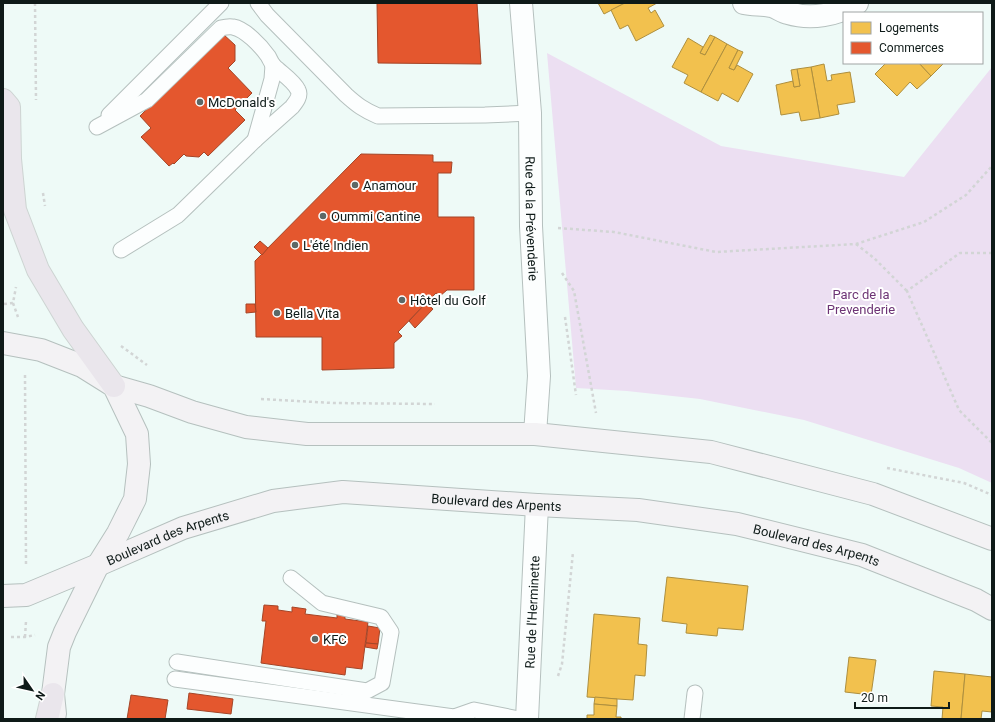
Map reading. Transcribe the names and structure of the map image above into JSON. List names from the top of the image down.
{
  "streets": {
    "street": ["Rue de la Prévenderie", "Boulevard des Arpents", "Rue de l'Herminette"]
  },
  "crossings": [
    ["Boulevard des Arpents", "Rue de l'Herminette"]
  ],
  "parks": ["Parc de la Prevenderie"],
  "places": [
    "McDonald's",
    "Anamour",
    "Oummi Cantine",
    "L'été Indien",
    "Hôtel du Golf",
    "Bella Vita",
    "KFC"
  ],
  "legend": ["Logements", "Commerces"],
  "scale_bar": "20 m",
  "north": "bottom right"
}
